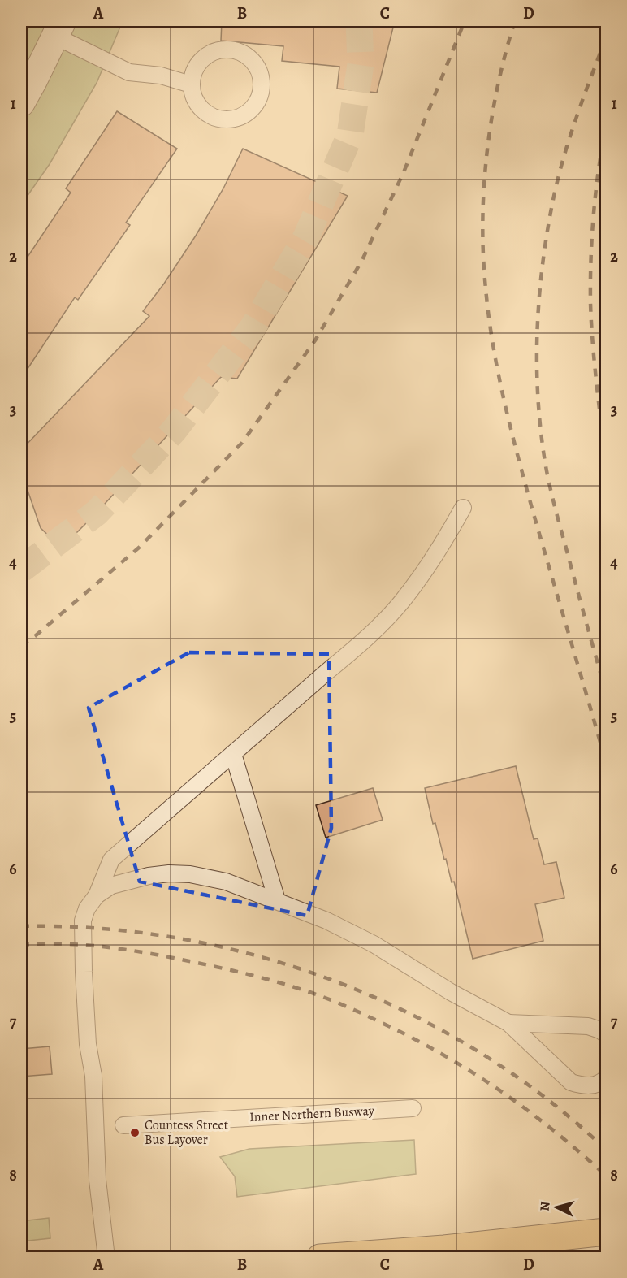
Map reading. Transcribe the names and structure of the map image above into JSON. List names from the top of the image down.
{
  "streets": {
    "lane": ["Inner Northern Busway"]
  },
  "places": ["Countess Street Bus Layover"],
  "north": "left",
  "grid": {
    "columns": [
      "A",
      "B",
      "C",
      "D"
    ],
    "rows": [
      "1",
      "2",
      "3",
      "4",
      "5",
      "6",
      "7",
      "8"
    ]
  }
}
